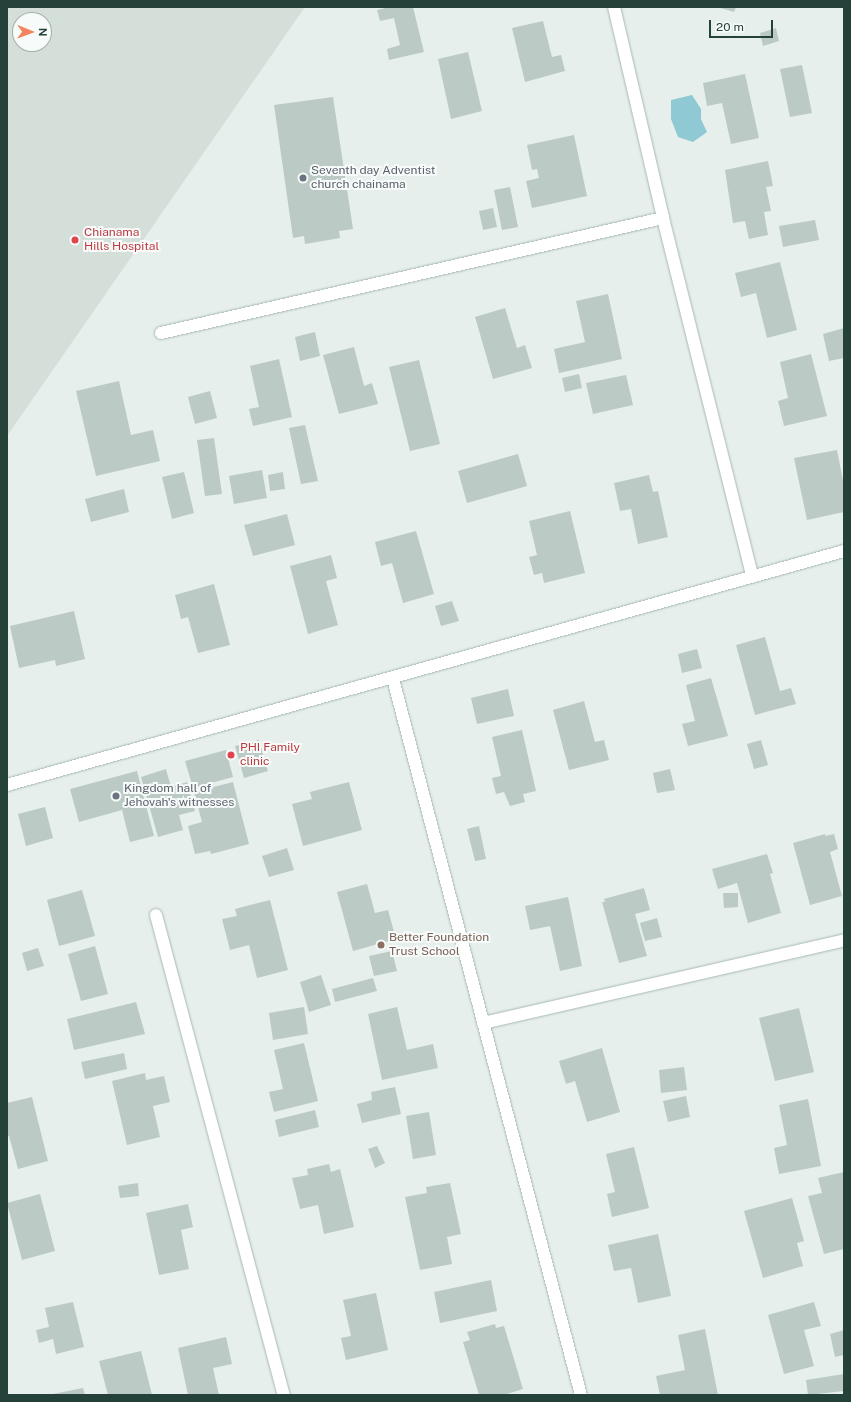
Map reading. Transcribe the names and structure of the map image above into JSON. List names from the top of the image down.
{
  "places": [
    "Seventh day Adventist church chainama",
    "Chianama Hills Hospital",
    "PHI Family clinic",
    "Kingdom hall of Jehovah's witnesses",
    "Better Foundation Trust School"
  ],
  "scale_bar": "20 m",
  "north": "right"
}
